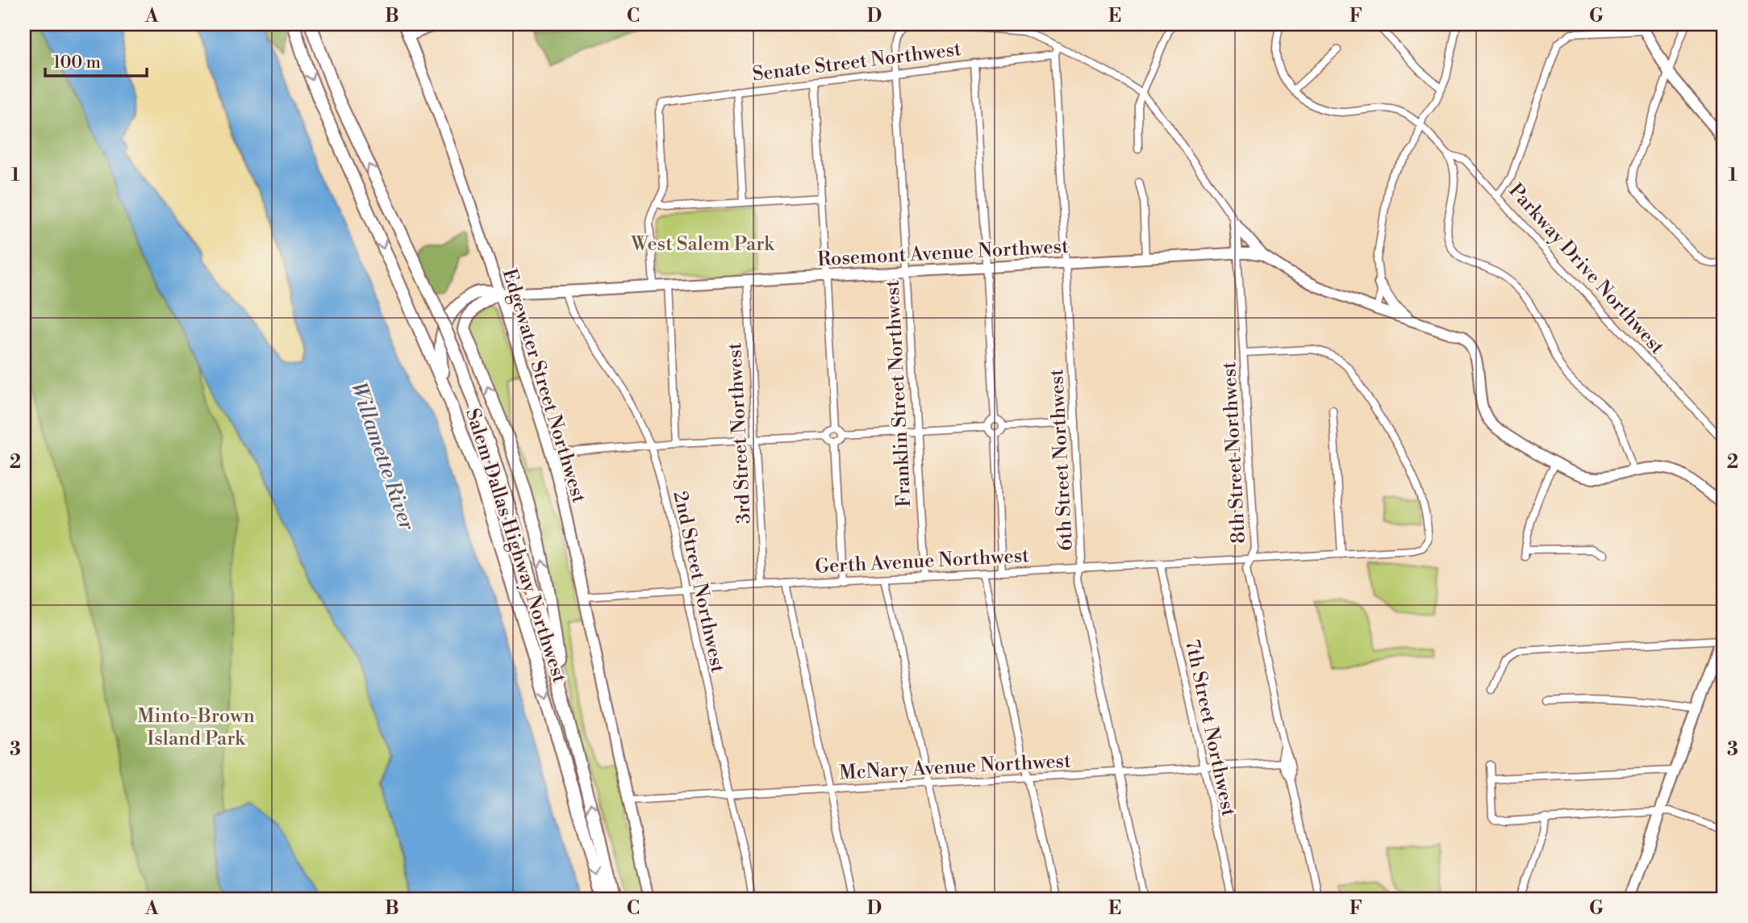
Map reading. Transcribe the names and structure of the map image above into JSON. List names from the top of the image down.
{
  "streets": {
    "highway": ["Salem Dallas Highway Northwest"],
    "street": [
      "Senate Street Northwest",
      "Rosemont Avenue Northwest",
      "Parkway Drive Northwest",
      "Edgewater Street Northwest",
      "Franklin Street Northwest",
      "3rd Street Northwest",
      "8th Street Northwest",
      "6th Street Northwest",
      "Gerth Avenue Northwest",
      "2nd Street Northwest",
      "7th Street Northwest",
      "McNary Avenue Northwest"
    ]
  },
  "crossings": [
    ["Senate Street Northwest", "Franklin Street Northwest"],
    ["Senate Street Northwest", "6th Street Northwest"],
    ["Rosemont Avenue Northwest", "Edgewater Street Northwest"],
    ["Rosemont Avenue Northwest", "Franklin Street Northwest"],
    ["Rosemont Avenue Northwest", "3rd Street Northwest"],
    ["Rosemont Avenue Northwest", "8th Street Northwest"],
    ["Rosemont Avenue Northwest", "6th Street Northwest"],
    ["Rosemont Avenue Northwest", "2nd Street Northwest"],
    ["Edgewater Street Northwest", "Gerth Avenue Northwest"],
    ["Edgewater Street Northwest", "McNary Avenue Northwest"],
    ["Franklin Street Northwest", "Gerth Avenue Northwest"],
    ["3rd Street Northwest", "Gerth Avenue Northwest"],
    ["8th Street Northwest", "Gerth Avenue Northwest"],
    ["8th Street Northwest", "McNary Avenue Northwest"],
    ["6th Street Northwest", "Gerth Avenue Northwest"],
    ["6th Street Northwest", "McNary Avenue Northwest"],
    ["Gerth Avenue Northwest", "2nd Street Northwest"],
    ["Gerth Avenue Northwest", "7th Street Northwest"],
    ["2nd Street Northwest", "McNary Avenue Northwest"],
    ["7th Street Northwest", "McNary Avenue Northwest"]
  ],
  "water": ["Willamette River"],
  "parks": ["West Salem Park", "Minto-Brown Island Park"],
  "scale_bar": "100 m",
  "grid": {
    "columns": [
      "A",
      "B",
      "C",
      "D",
      "E",
      "F",
      "G"
    ],
    "rows": ["1", "2", "3"]
  }
}
